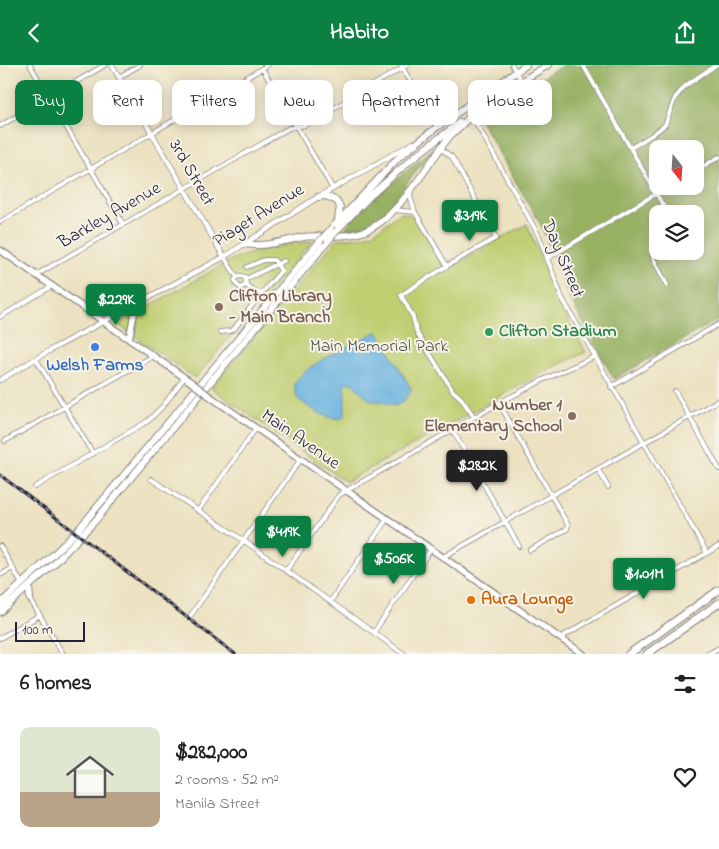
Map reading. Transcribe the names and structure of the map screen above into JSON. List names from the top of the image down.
{
  "streets": {
    "highway": ["Piaget Avenue"],
    "main road": ["Main Avenue"],
    "street": ["3rd Street", "Barkley Avenue", "Day Street"]
  },
  "crossings": [
    ["3rd Street", "Barkley Avenue"],
    ["3rd Street", "Piaget Avenue"],
    ["Barkley Avenue", "Main Avenue"],
    ["Piaget Avenue", "Day Street"],
    ["Piaget Avenue", "Main Avenue"]
  ],
  "parks": ["Main Memorial Park"],
  "places": [
    "Clifton Library - Main Branch",
    "Clifton Stadium",
    "Welsh Farms",
    "Number 1 Elementary School",
    "Aura Lounge"
  ],
  "scale_bar": "100 m",
  "north": "bottom",
  "page": {
    "header": "Habito",
    "chip": [
      "Buy",
      "Rent",
      "Filters",
      "New",
      "Apartment",
      "House"
    ],
    "price": [
      "$319K",
      "$229K",
      "$282K",
      "$419K",
      "$506K",
      "$1.01M"
    ],
    "scale": "100 m",
    "heading": "6 homes",
    "list": [
      {
        "name": "$282,000",
        "note": "2 rooms · 52 m² · Manila Street"
      }
    ]
  }
}
